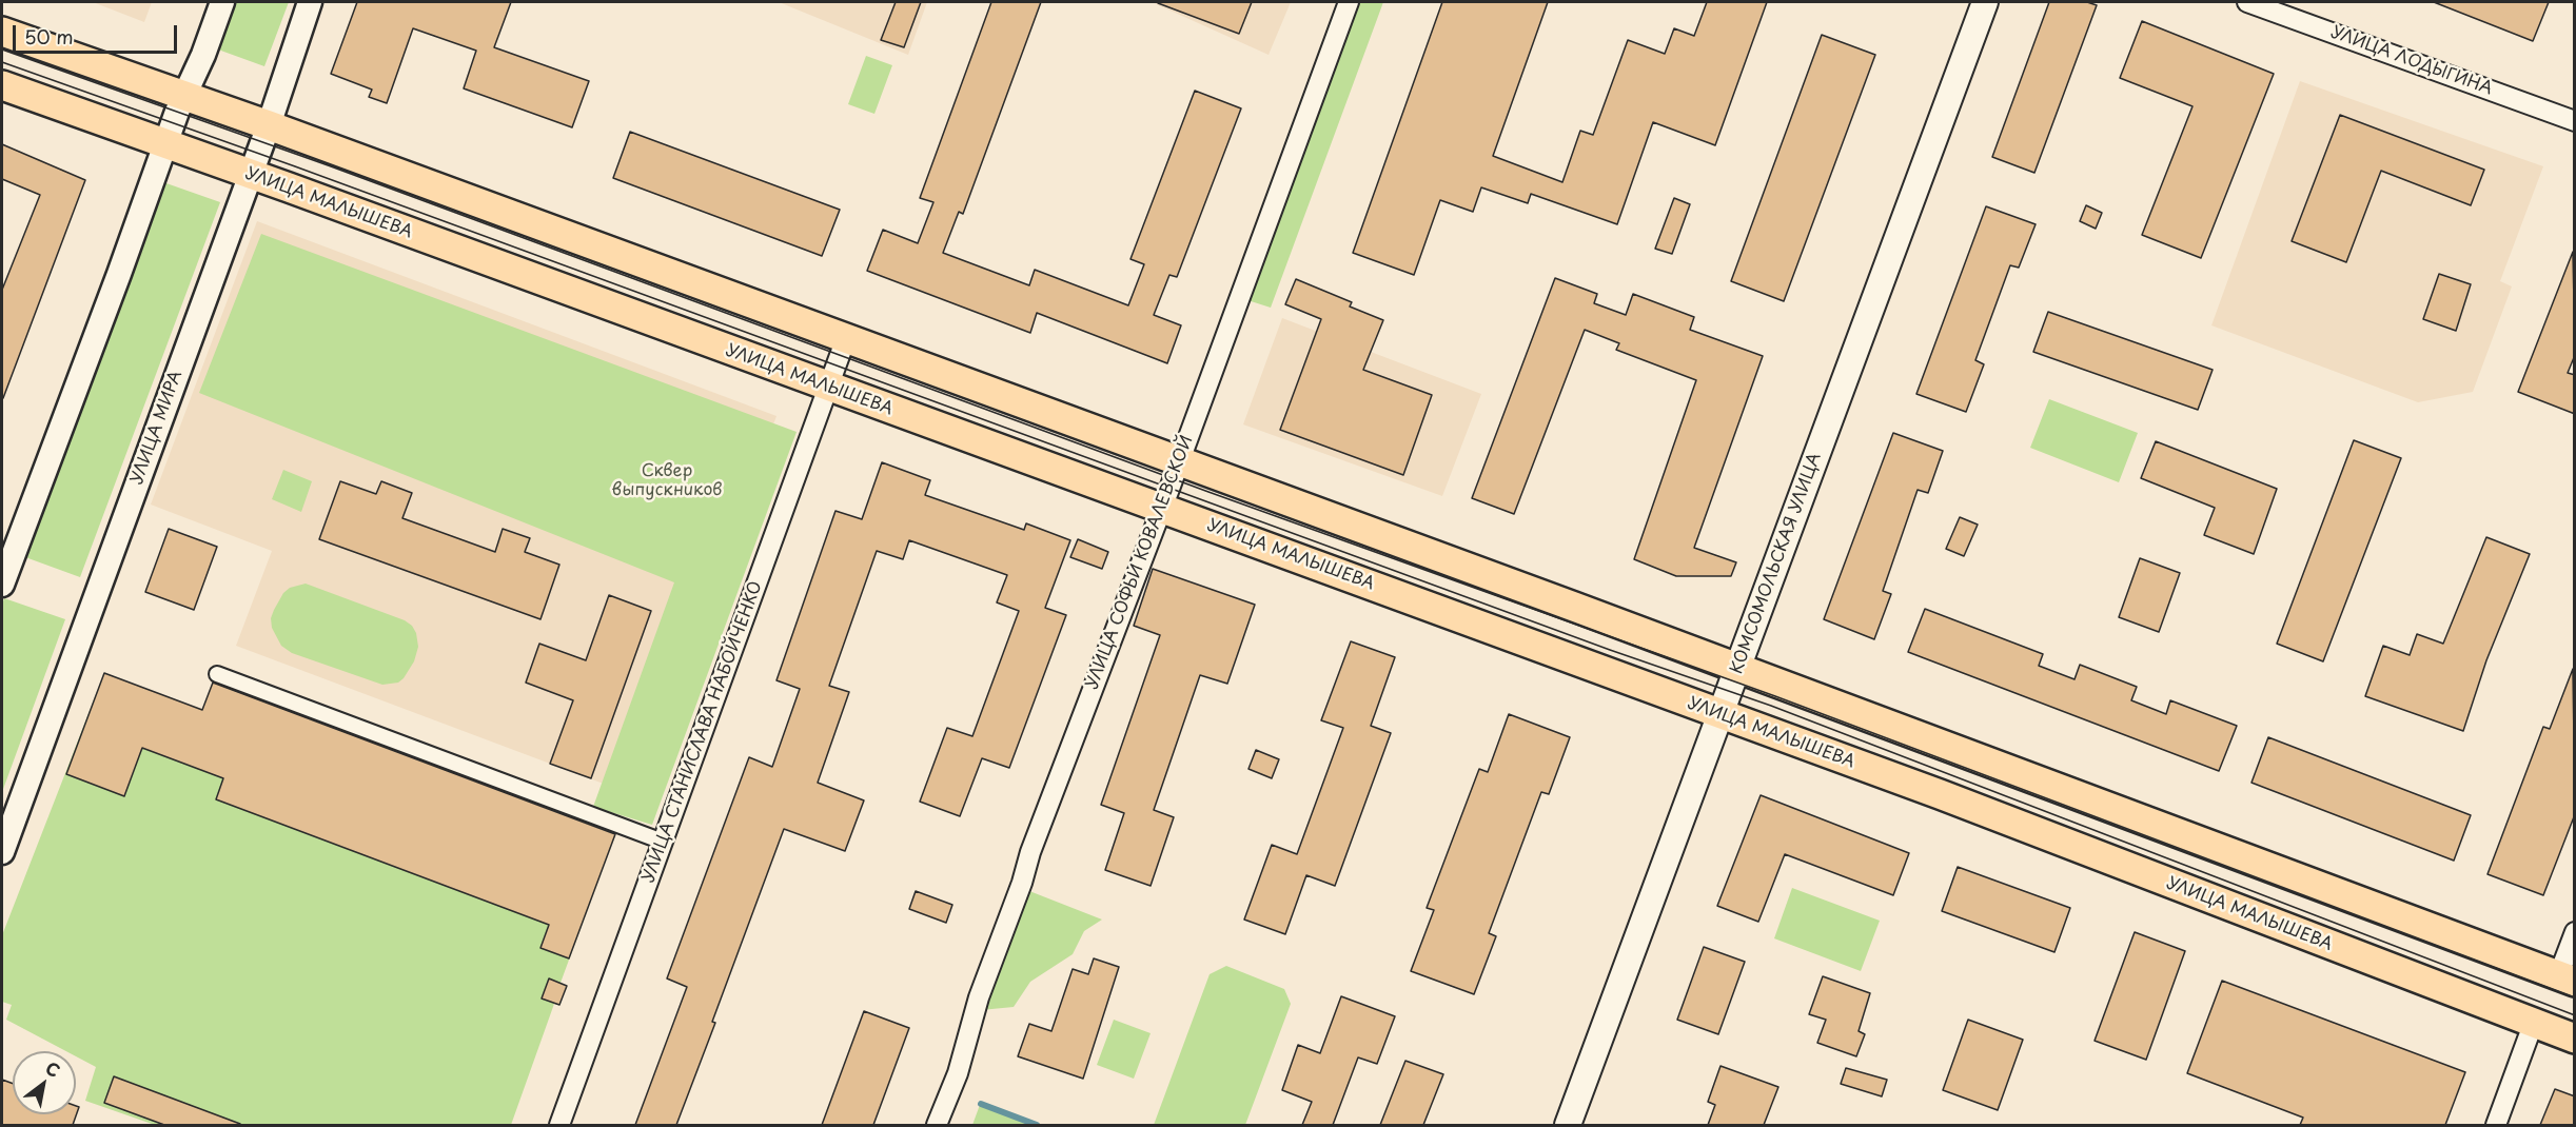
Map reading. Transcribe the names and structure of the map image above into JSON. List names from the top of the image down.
{
  "streets": {
    "main road": ["УЛИЦА МАЛЫШЕВА", "КОМСОМОЛЬСКАЯ УЛИЦА"],
    "street": [
      "УЛИЦА ЛОДЫГИНА",
      "УЛИЦА МИРА",
      "УЛИЦА СОФЬИ КОВАЛЕВСКОЙ",
      "УЛИЦА СТАНИСЛАВА НАБОЙЧЕНКО"
    ]
  },
  "crossings": [
    ["УЛИЦА МАЛЫШЕВА", "УЛИЦА МИРА"],
    ["УЛИЦА МАЛЫШЕВА", "УЛИЦА СОФЬИ КОВАЛЕВСКОЙ"],
    ["УЛИЦА МАЛЫШЕВА", "КОМСОМОЛЬСКАЯ УЛИЦА"],
    ["УЛИЦА МАЛЫШЕВА", "УЛИЦА СТАНИСЛАВА НАБОЙЧЕНКО"]
  ],
  "parks": ["Сквер выпускников"],
  "scale_bar": "50 m",
  "north": "top right"
}
